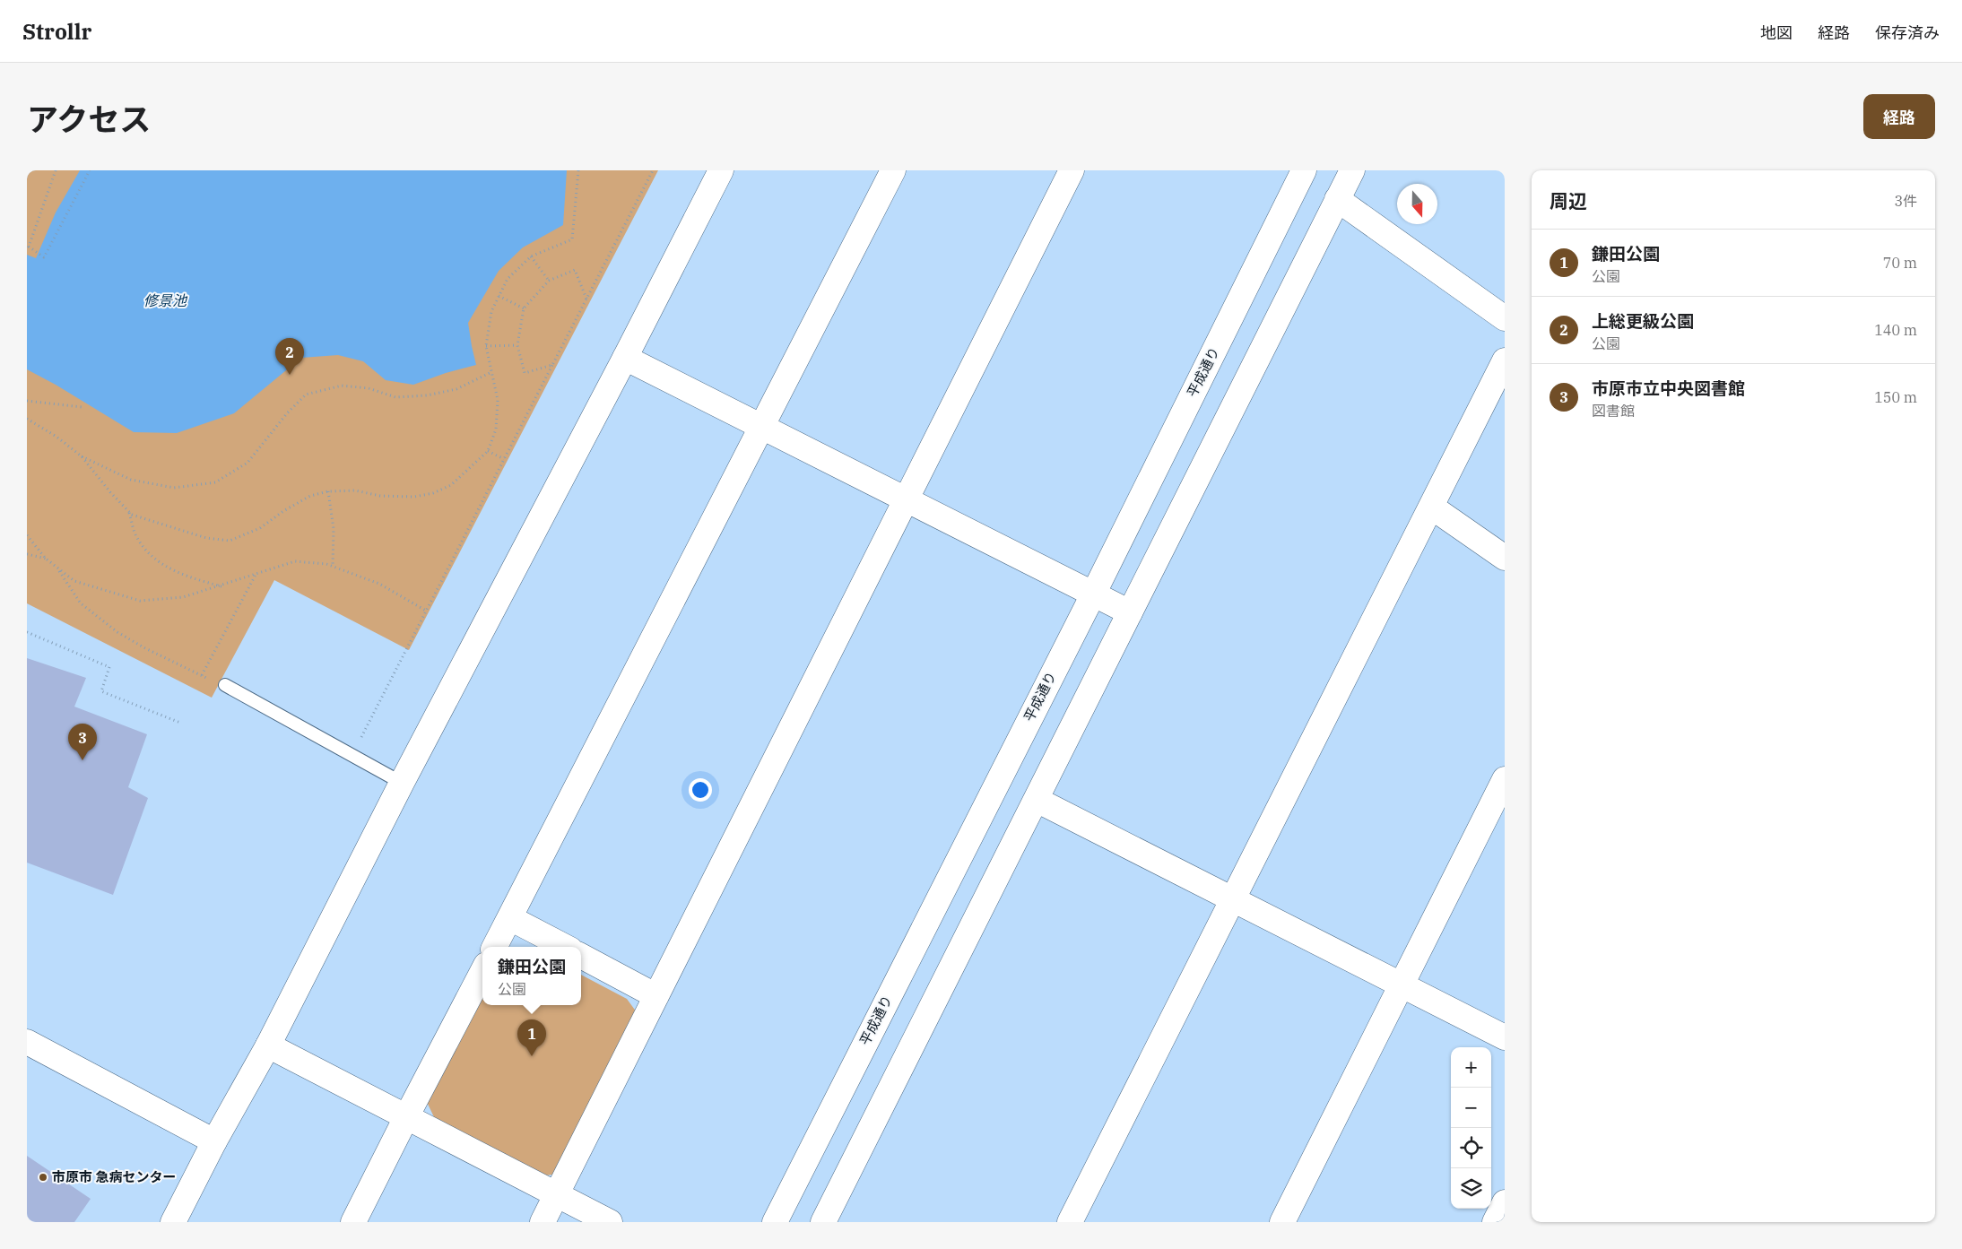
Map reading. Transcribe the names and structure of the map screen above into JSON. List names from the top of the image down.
{
  "streets": {
    "street": ["平成通り"]
  },
  "water": ["修景池"],
  "places": ["市原市 急病センター"],
  "north": "bottom",
  "page": {
    "header": "Strollr",
    "nav": ["地図", "経路", "保存済み"],
    "title": "アクセス",
    "buttons": "経路",
    "heading": ["周辺", "3件"],
    "list": [
      {
        "mark": "1",
        "name": "鎌田公園",
        "note": "公園",
        "value": "70 m"
      },
      {
        "mark": "2",
        "name": "上総更級公園",
        "note": "公園",
        "value": "140 m"
      },
      {
        "mark": "3",
        "name": "市原市立中央図書館",
        "note": "図書館",
        "value": "150 m"
      }
    ],
    "pins": ["2", "3", "1"],
    "popup": ["鎌田公園", "公園"],
    "map_buttons": ["+", "−"]
  }
}
